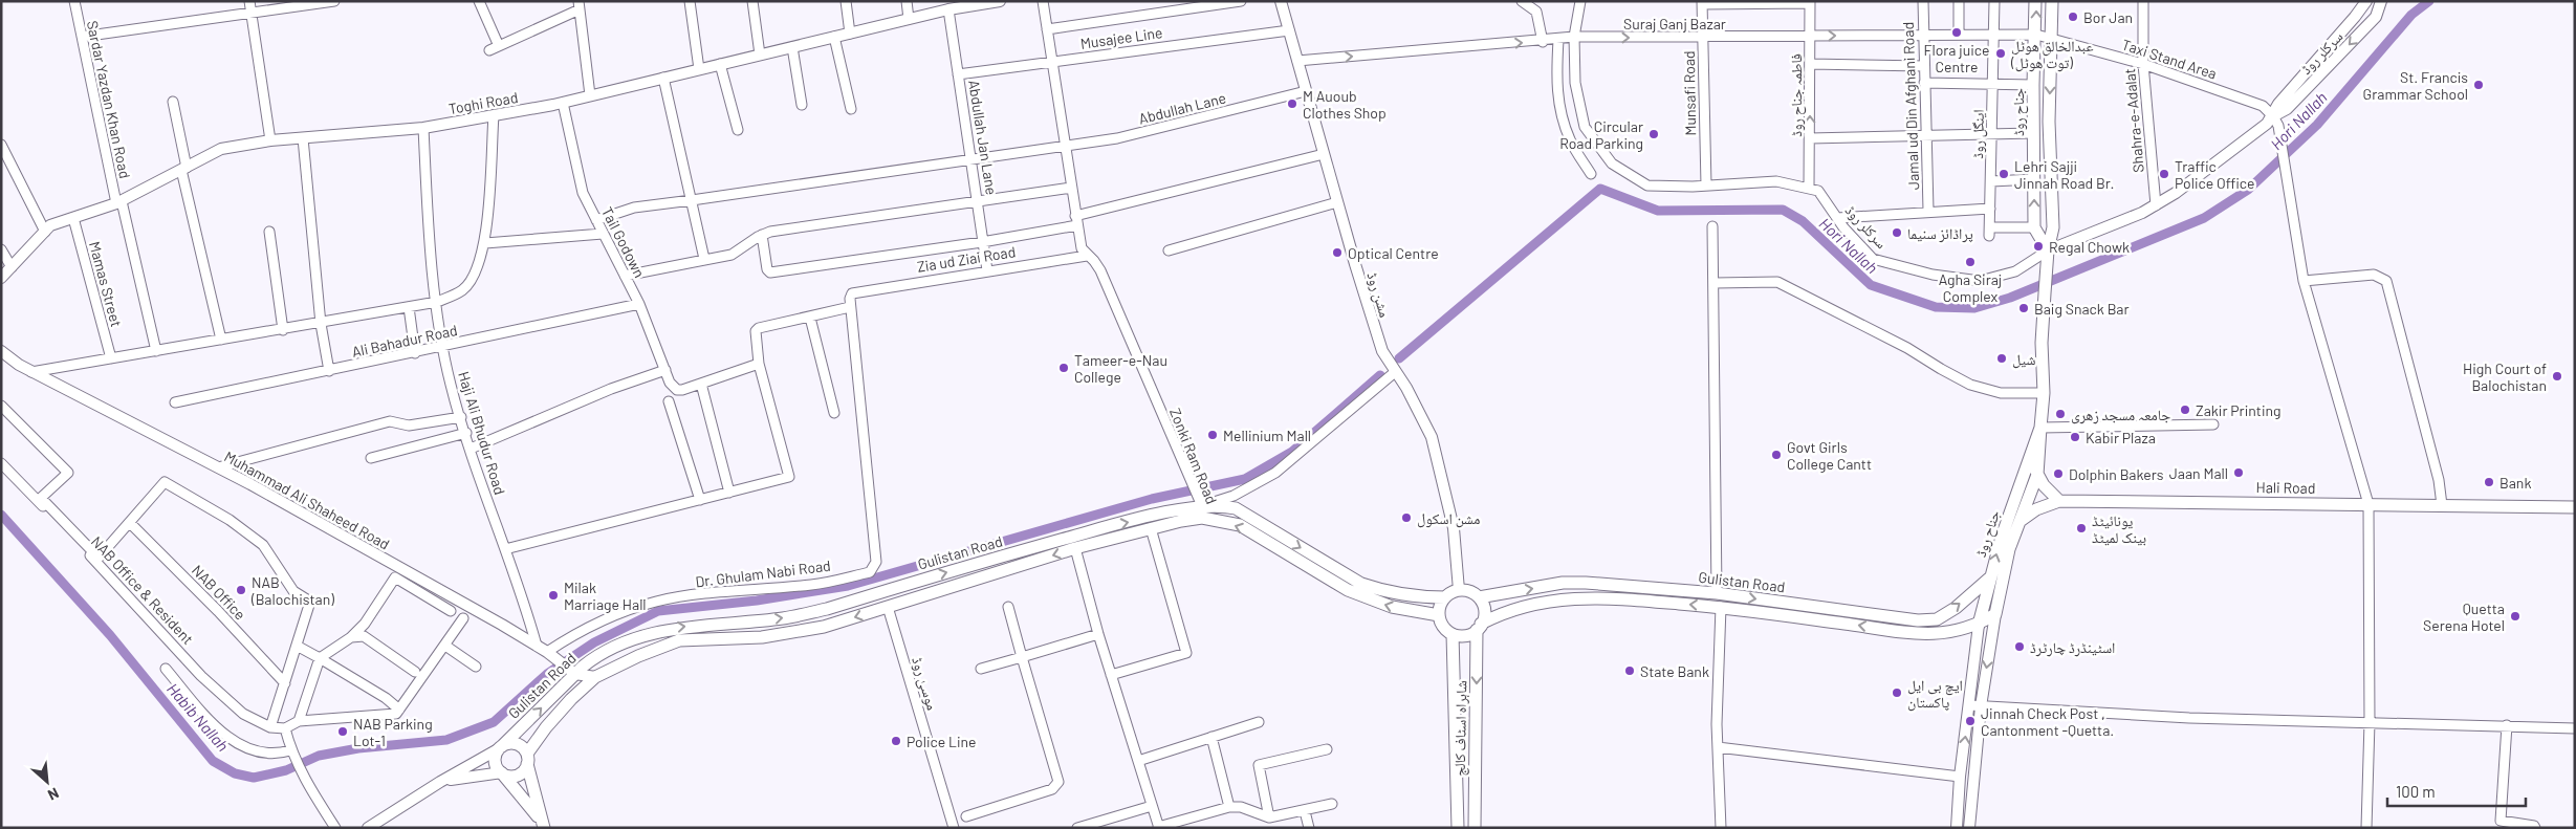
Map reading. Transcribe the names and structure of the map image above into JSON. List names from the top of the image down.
{
  "streets": {
    "main road": [
      "جناح روڈ",
      "Hali Road",
      "Gulistan Road",
      "شاہراہ اسٹاف کالج"
    ],
    "street": [
      "Suraj Ganj Bazar",
      "Musajee Line",
      "سرکلر روڈ",
      "Taxi Stand Area",
      "Munsafi Road",
      "فاطمہ جناح روڈ",
      "Sardar Yazdan Khan Road",
      "Toghi Road",
      "Jamal ud Din Afghani Road",
      "Abdullah Lane",
      "Shahra-e-Adalat",
      "اینگل روڈ",
      "Abdullah Jan Lane",
      "Tail Godown",
      "Zia ud Ziai Road",
      "Mamas Street",
      "مشن روڈ",
      "Ali Bahadur Road",
      "Haji Ali Bhudur Road",
      "Zonki Ram Road",
      "Muhammad Ali Shaheed Road",
      "Dr. Ghulam Nabi Road",
      "NAB Office & Resident",
      "NAB Office",
      "موسیٰ روڈ"
    ]
  },
  "crossings": [
    ["Suraj Ganj Bazar", "سرکلر روڈ"],
    ["Suraj Ganj Bazar", "Taxi Stand Area"],
    ["Suraj Ganj Bazar", "Munsafi Road"],
    ["Suraj Ganj Bazar", "فاطمہ جناح روڈ"],
    ["Suraj Ganj Bazar", "Jamal ud Din Afghani Road"],
    ["Suraj Ganj Bazar", "جناح روڈ"],
    ["Suraj Ganj Bazar", "اینگل روڈ"],
    ["Suraj Ganj Bazar", "مشن روڈ"],
    ["Musajee Line", "Abdullah Jan Lane"],
    ["Musajee Line", "مشن روڈ"],
    ["Musajee Line", "Zonki Ram Road"],
    ["سرکلر روڈ", "Taxi Stand Area"],
    ["سرکلر روڈ", "Munsafi Road"],
    ["سرکلر روڈ", "فاطمہ جناح روڈ"],
    ["سرکلر روڈ", "جناح روڈ"],
    ["سرکلر روڈ", "Shahra-e-Adalat"],
    ["Taxi Stand Area", "جناح روڈ"],
    ["Taxi Stand Area", "Shahra-e-Adalat"],
    ["Sardar Yazdan Khan Road", "Toghi Road"],
    ["Toghi Road", "Abdullah Jan Lane"],
    ["Toghi Road", "Tail Godown"],
    ["Toghi Road", "Mamas Street"],
    ["Toghi Road", "Haji Ali Bhudur Road"],
    ["Abdullah Lane", "Abdullah Jan Lane"],
    ["Abdullah Lane", "Tail Godown"],
    ["Abdullah Lane", "مشن روڈ"],
    ["Abdullah Lane", "Zonki Ram Road"],
    ["جناح روڈ", "اینگل روڈ"],
    ["جناح روڈ", "Hali Road"],
    ["جناح روڈ", "Gulistan Road"],
    ["Abdullah Jan Lane", "Zia ud Ziai Road"],
    ["Tail Godown", "Ali Bahadur Road"],
    ["Zia ud Ziai Road", "Zonki Ram Road"],
    ["Zia ud Ziai Road", "Dr. Ghulam Nabi Road"],
    ["مشن روڈ", "Gulistan Road"],
    ["مشن روڈ", "شاہراہ اسٹاف کالج"],
    ["Ali Bahadur Road", "Haji Ali Bhudur Road"],
    ["Haji Ali Bhudur Road", "Muhammad Ali Shaheed Road"],
    ["Zonki Ram Road", "Gulistan Road"],
    ["Muhammad Ali Shaheed Road", "Gulistan Road"],
    ["Muhammad Ali Shaheed Road", "Dr. Ghulam Nabi Road"],
    ["Gulistan Road", "موسیٰ روڈ"],
    ["Gulistan Road", "شاہراہ اسٹاف کالج"],
    ["NAB Office & Resident", "NAB Office"]
  ],
  "one_way": ["Suraj Ganj Bazar", "فاطمہ جناح روڈ"],
  "water": ["Hori Nallah", "Habib Nallah"],
  "places": [
    "Bor Jan",
    "Flora juice Centre",
    "عبدالخالق ھوٹل (توت ھوٹل)",
    "St. Francis Grammar School",
    "M Auoub Clothes Shop",
    "Circular Road Parking",
    "Lehri Sajji Jinnah Road Br.",
    "Traffic Police Office",
    "پراڈائز سنیما",
    "Regal Chowk",
    "Optical Centre",
    "Agha Siraj Complex",
    "Baig Snack Bar",
    "شیل",
    "Tameer-e-Nau College",
    "High Court of Balochistan",
    "Zakir Printing",
    "جامعہ مسجد زھری",
    "Mellinium Mall",
    "Kabir Plaza",
    "Govt Girls College Cantt",
    "Jaan Mall",
    "Dolphin Bakers",
    "Bank",
    "مشن اسکول",
    "یونائیٹڈ بینک لمیٹڈ",
    "NAB (Balochistan)",
    "Milak Marriage Hall",
    "Quetta Serena Hotel",
    "اسٹینڈرڈ چارٹرڈ",
    "State Bank",
    "ایچ بی ایل پاکستان",
    "Jinnah Check Post , Cantonment -Quetta.",
    "NAB Parking Lot-1",
    "Police Line"
  ],
  "scale_bar": "100 m",
  "north": "bottom right"
}
